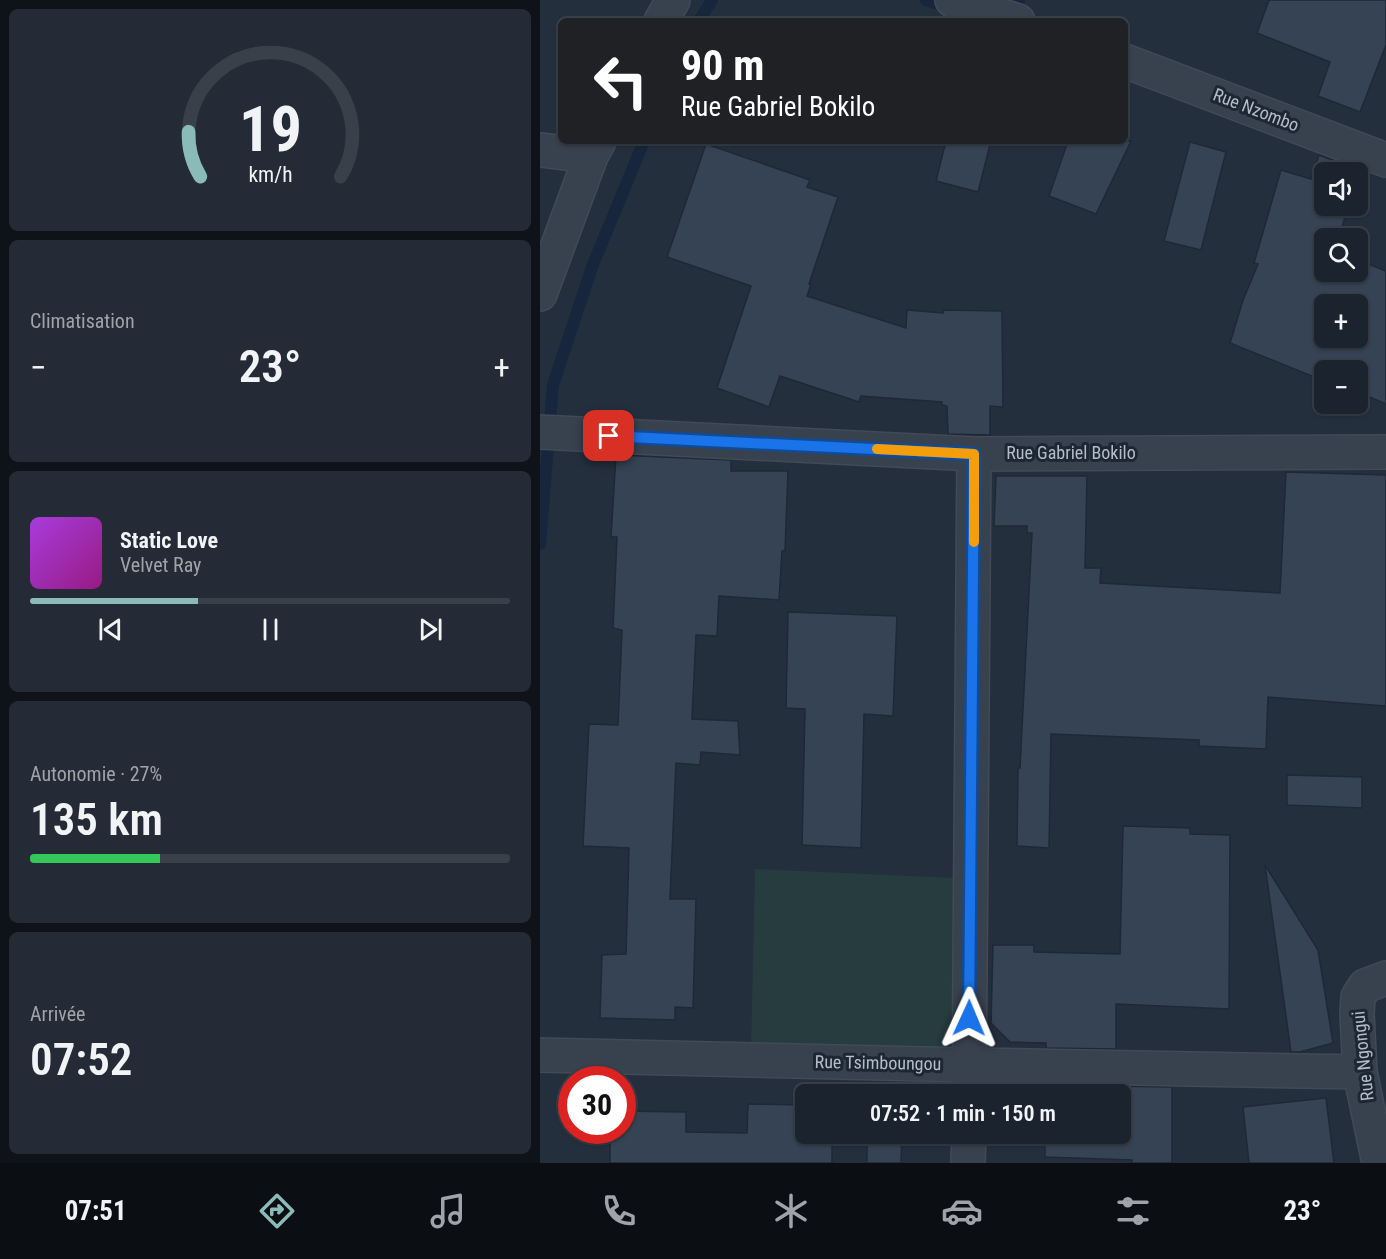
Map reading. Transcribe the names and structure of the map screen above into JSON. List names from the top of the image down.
{
  "streets": {
    "street": [
      "Rue Nzombo",
      "Rue Gabriel Bokilo",
      "Rue Ngongui",
      "Rue Tsimboungou"
    ]
  },
  "crossings": [
    ["Rue Ngongui", "Rue Tsimboungou"]
  ],
  "page": {
    "turn": ["90 m", "Rue Gabriel Bokilo"],
    "map_buttons": ["+", "−"],
    "tile": [
      "Climatisation",
      ["Autonomie · 27%", "135 km"],
      ["Arrivée", "07:52"]
    ],
    "heat": ["−", "23°", "+"],
    "song": ["Static Love", "Velvet Ray"],
    "limit": "30",
    "trip": "07:52 · 1 min · 150 m",
    "tabs": ["07:51", "23°"],
    "gauge": ["19", "km/h"]
  }
}
